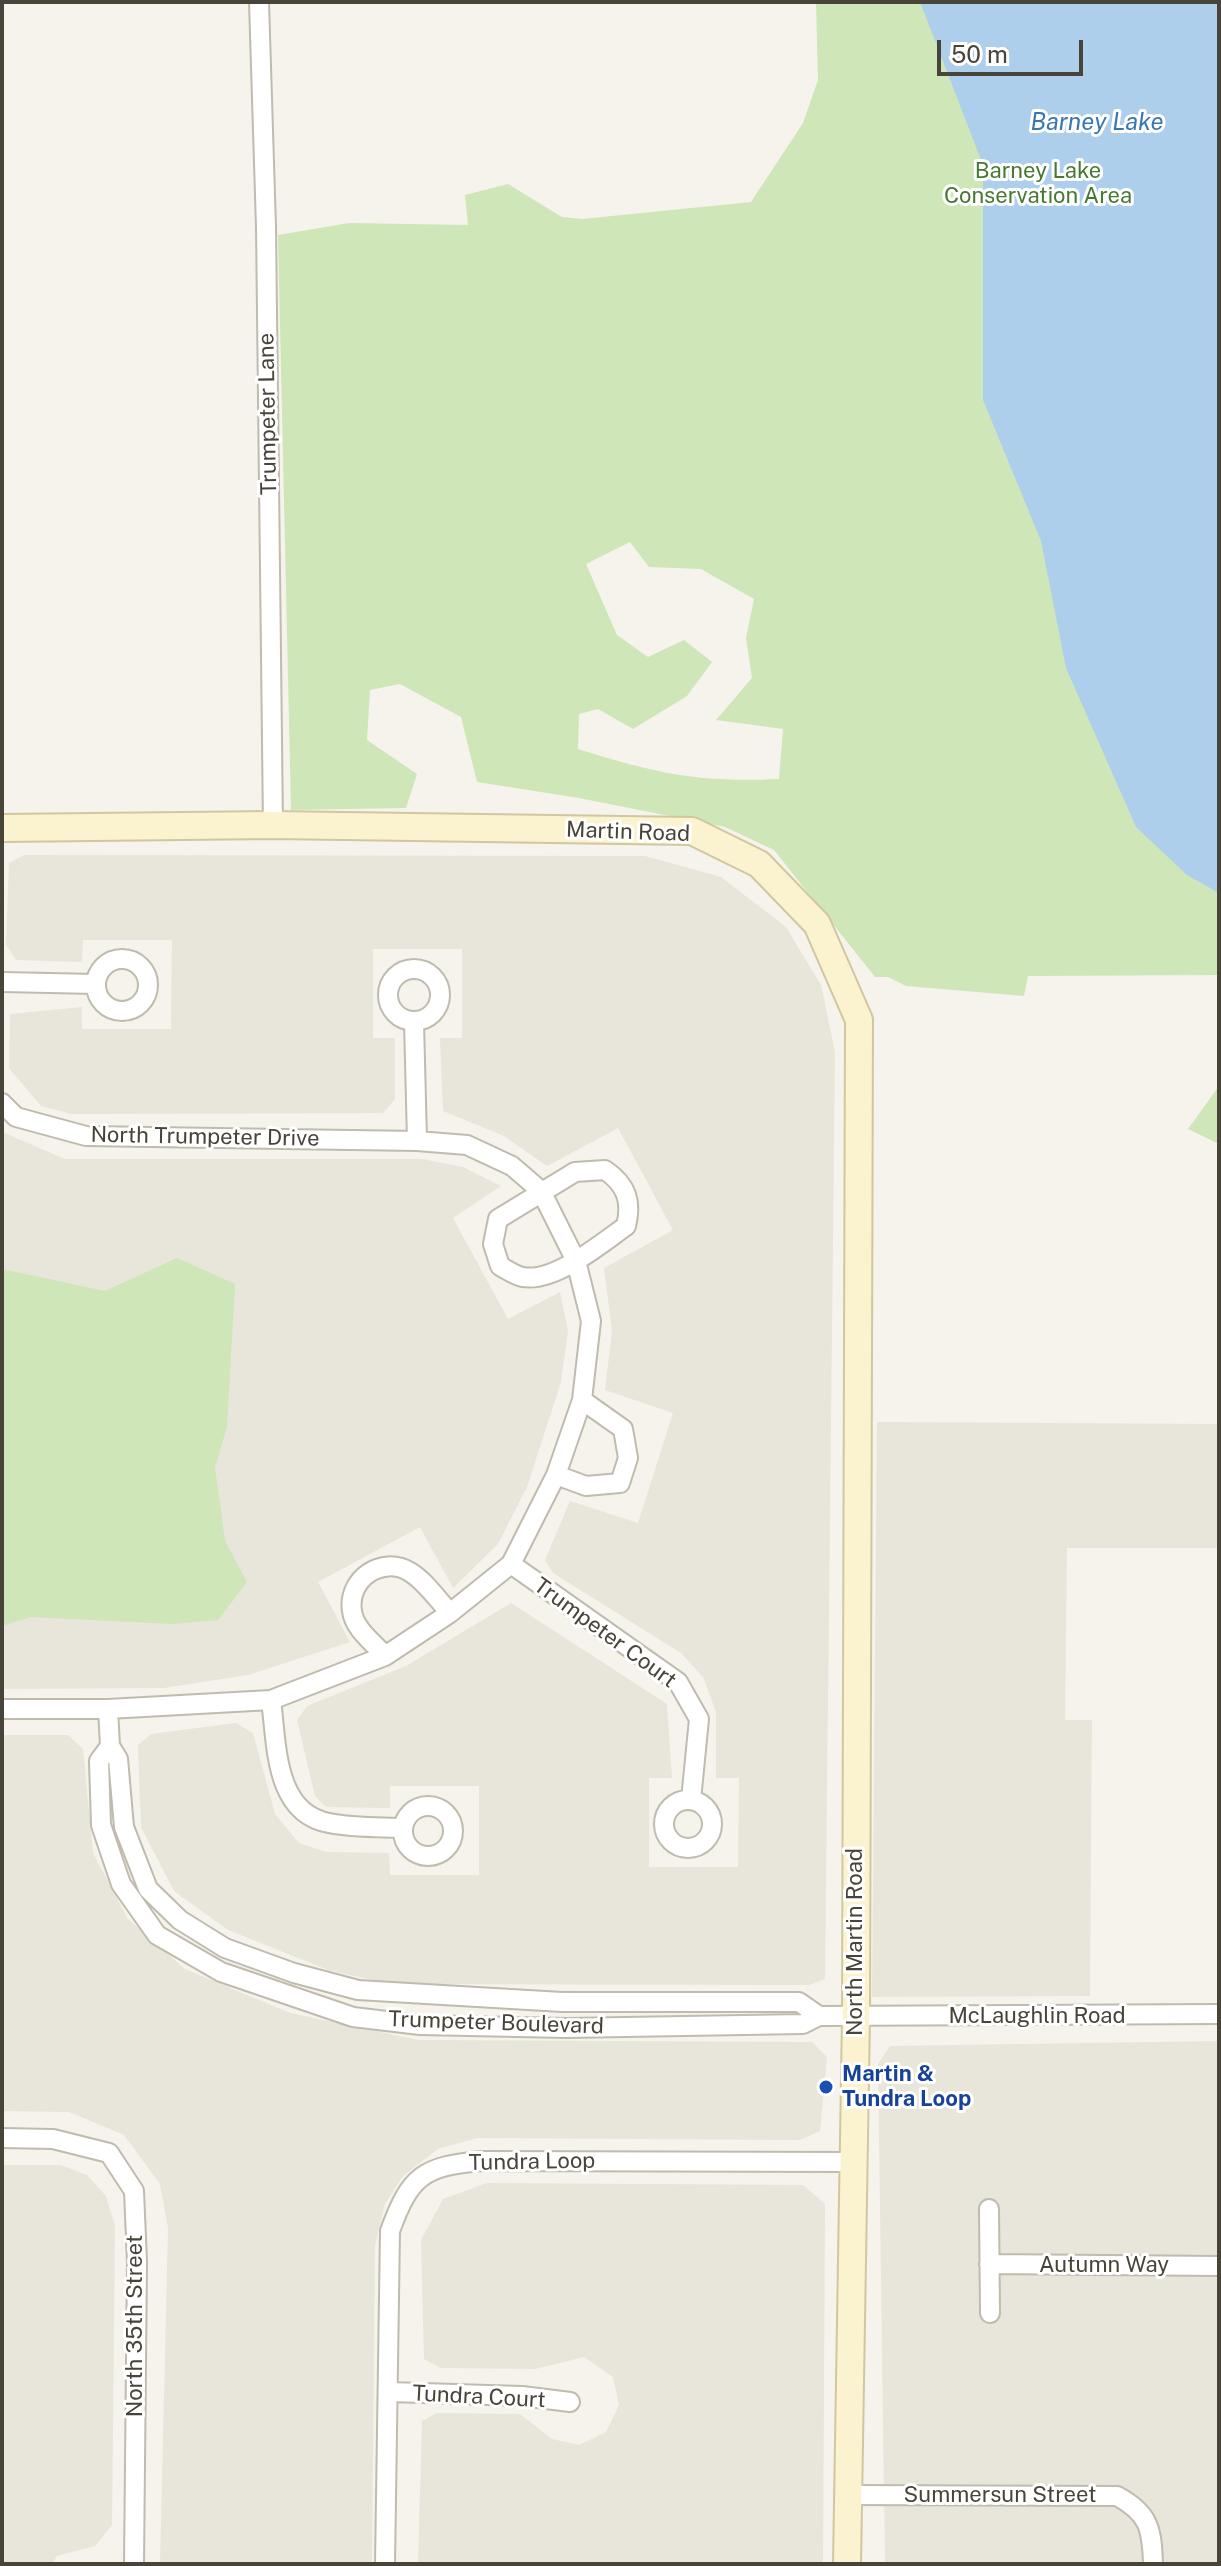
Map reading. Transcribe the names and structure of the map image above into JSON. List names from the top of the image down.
{
  "streets": {
    "street": [
      "Trumpeter Lane",
      "Martin Road",
      "North Trumpeter Drive",
      "Trumpeter Court",
      "North Martin Road",
      "McLaughlin Road",
      "Trumpeter Boulevard",
      "Tundra Loop",
      "Autumn Way",
      "North 35th Street",
      "Tundra Court",
      "Summersun Street"
    ]
  },
  "crossings": [
    ["Trumpeter Lane", "Martin Road"],
    ["Martin Road", "North Martin Road"],
    ["North Trumpeter Drive", "Trumpeter Court"],
    ["North Trumpeter Drive", "Trumpeter Boulevard"],
    ["North Martin Road", "McLaughlin Road"],
    ["North Martin Road", "Trumpeter Boulevard"],
    ["North Martin Road", "Tundra Loop"],
    ["North Martin Road", "Summersun Street"],
    ["McLaughlin Road", "Trumpeter Boulevard"],
    ["Tundra Loop", "Tundra Court"]
  ],
  "water": ["Barney Lake"],
  "parks": ["Barney Lake Conservation Area"],
  "places": ["Martin & Tundra Loop"],
  "scale_bar": "50 m"
}
